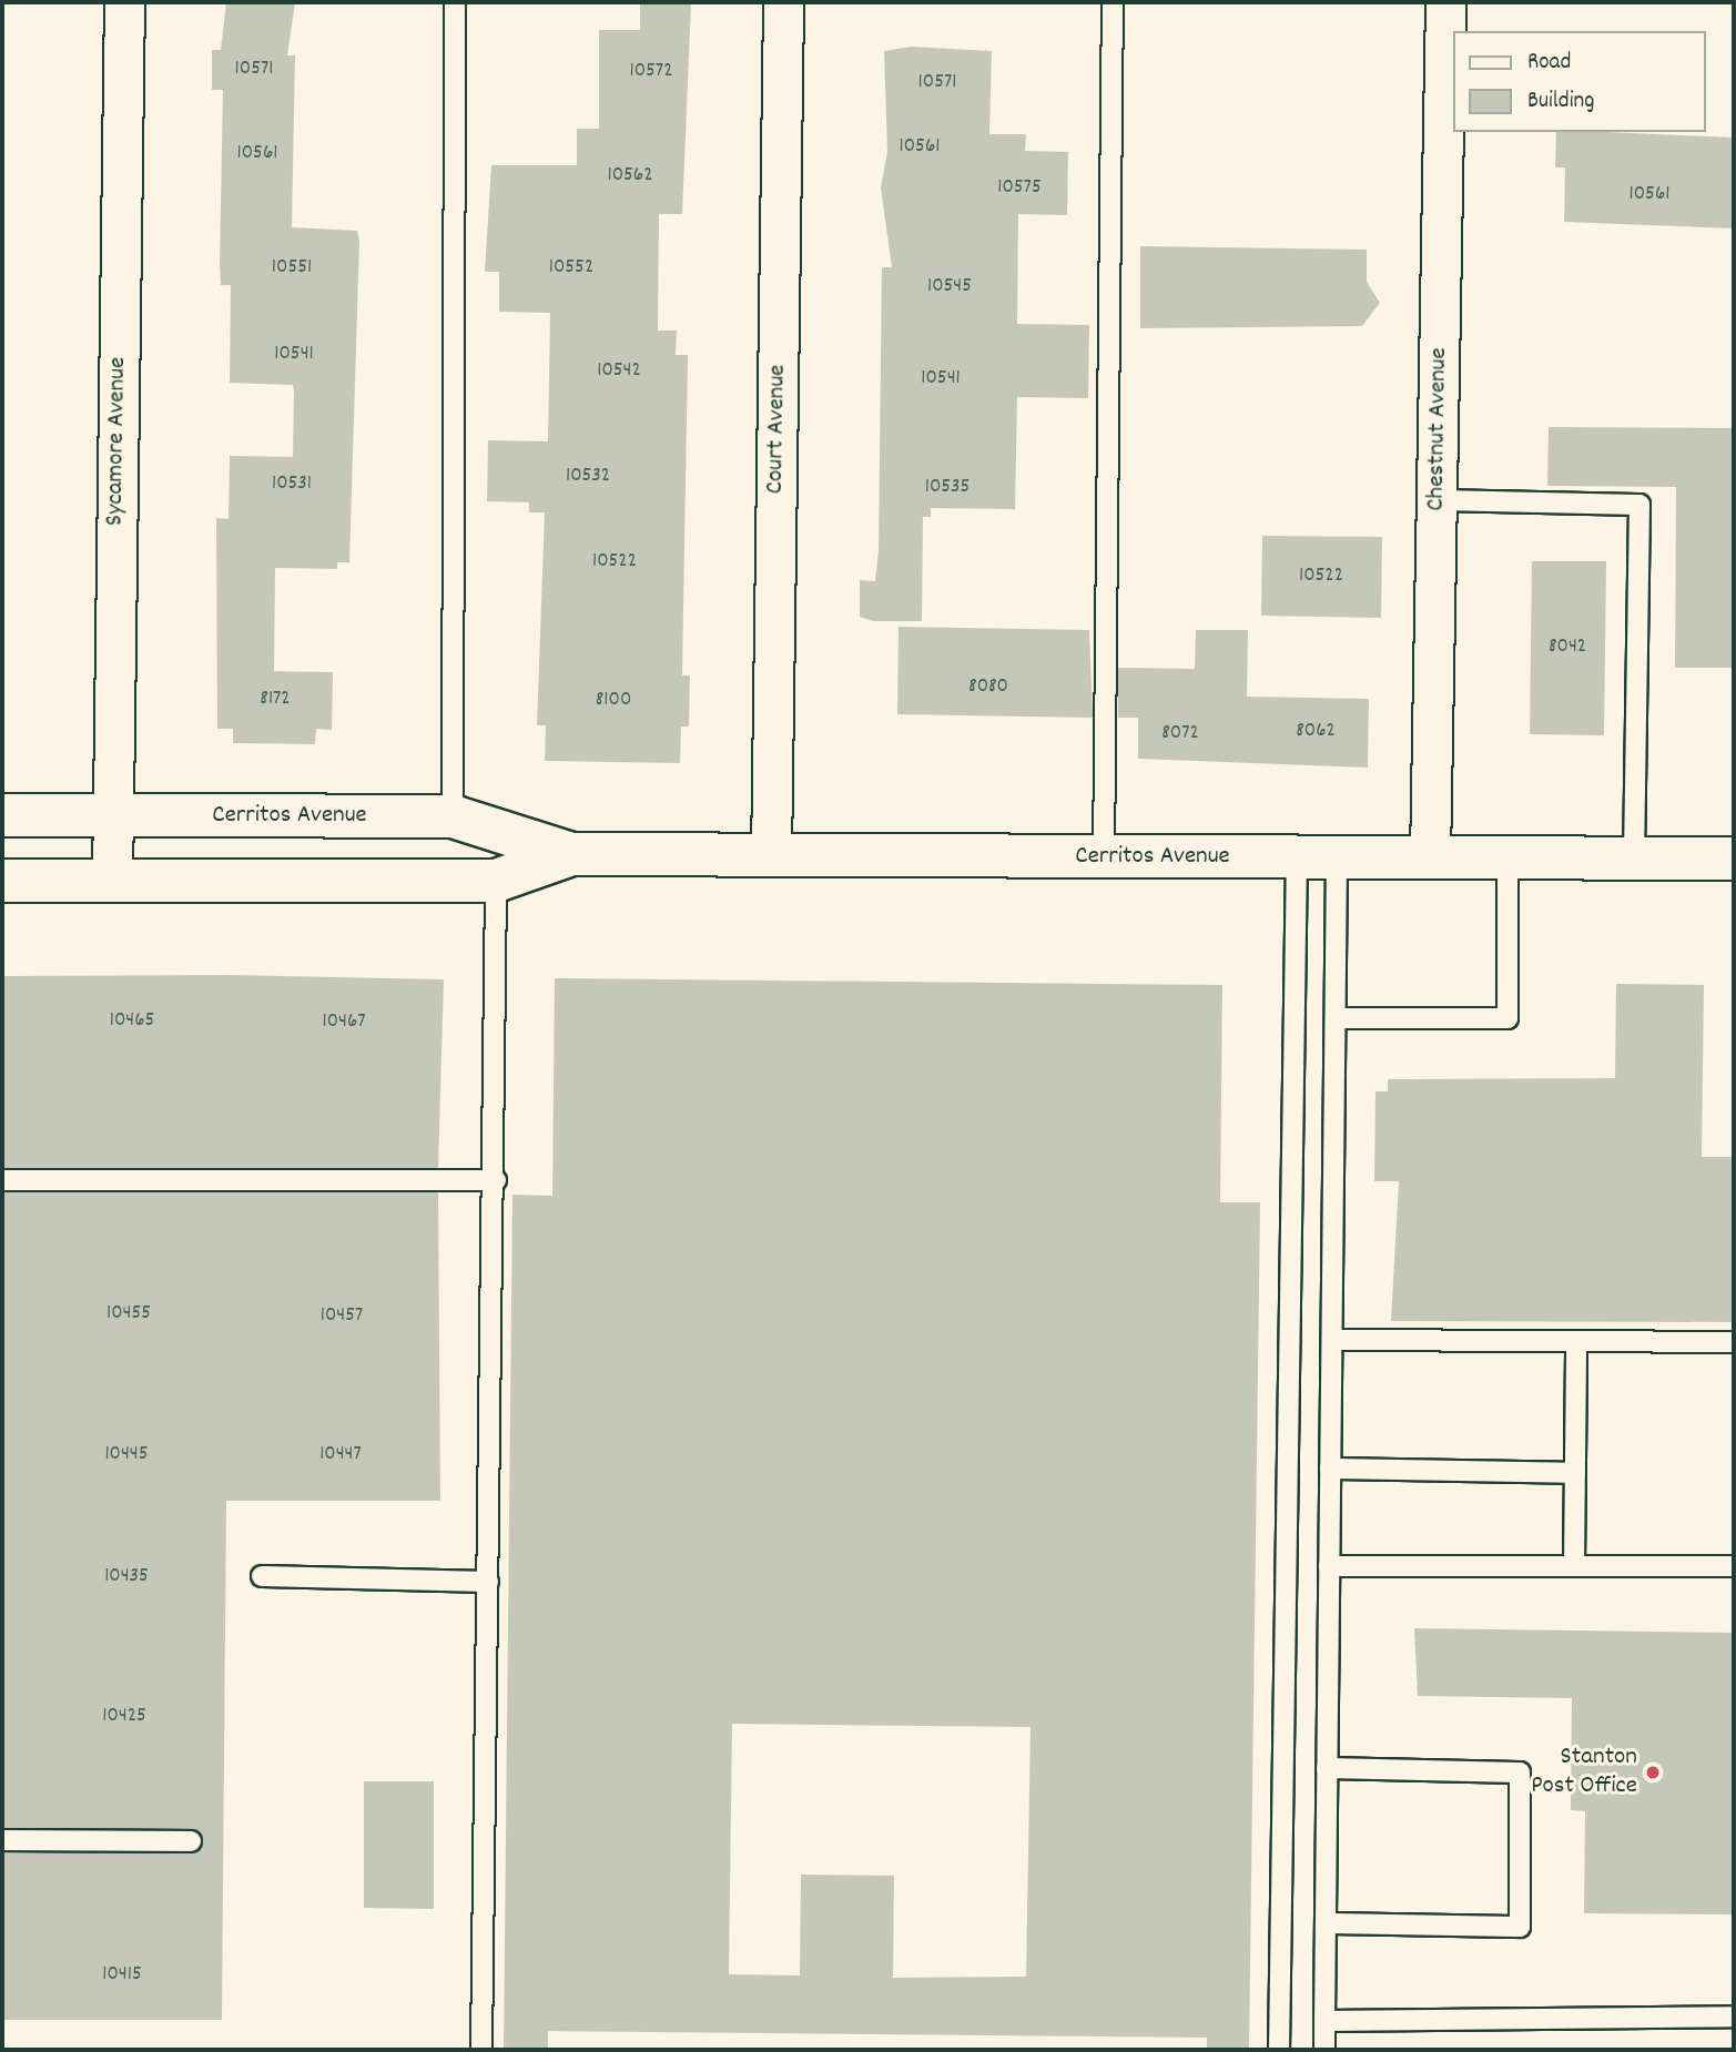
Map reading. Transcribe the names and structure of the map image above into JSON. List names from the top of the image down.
{
  "streets": {
    "street": [
      "Court Avenue",
      "Chestnut Avenue",
      "Sycamore Avenue",
      "Cerritos Avenue"
    ]
  },
  "crossings": [
    ["Court Avenue", "Cerritos Avenue"],
    ["Chestnut Avenue", "Cerritos Avenue"],
    ["Sycamore Avenue", "Cerritos Avenue"]
  ],
  "places": ["Stanton Post Office"],
  "house_numbers": [
    "10571",
    "10572",
    "10571",
    "10561",
    "10561",
    "10562",
    "10575",
    "10561",
    "10551",
    "10552",
    "10545",
    "10541",
    "10542",
    "10541",
    "10532",
    "10531",
    "10535",
    "10522",
    "10522",
    "8042",
    "8080",
    "8172",
    "8100",
    "8062",
    "8072",
    "10465",
    "10467",
    "10455",
    "10457",
    "10445",
    "10447",
    "10435",
    "10425",
    "10415"
  ],
  "legend": ["Road", "Building"]
}
